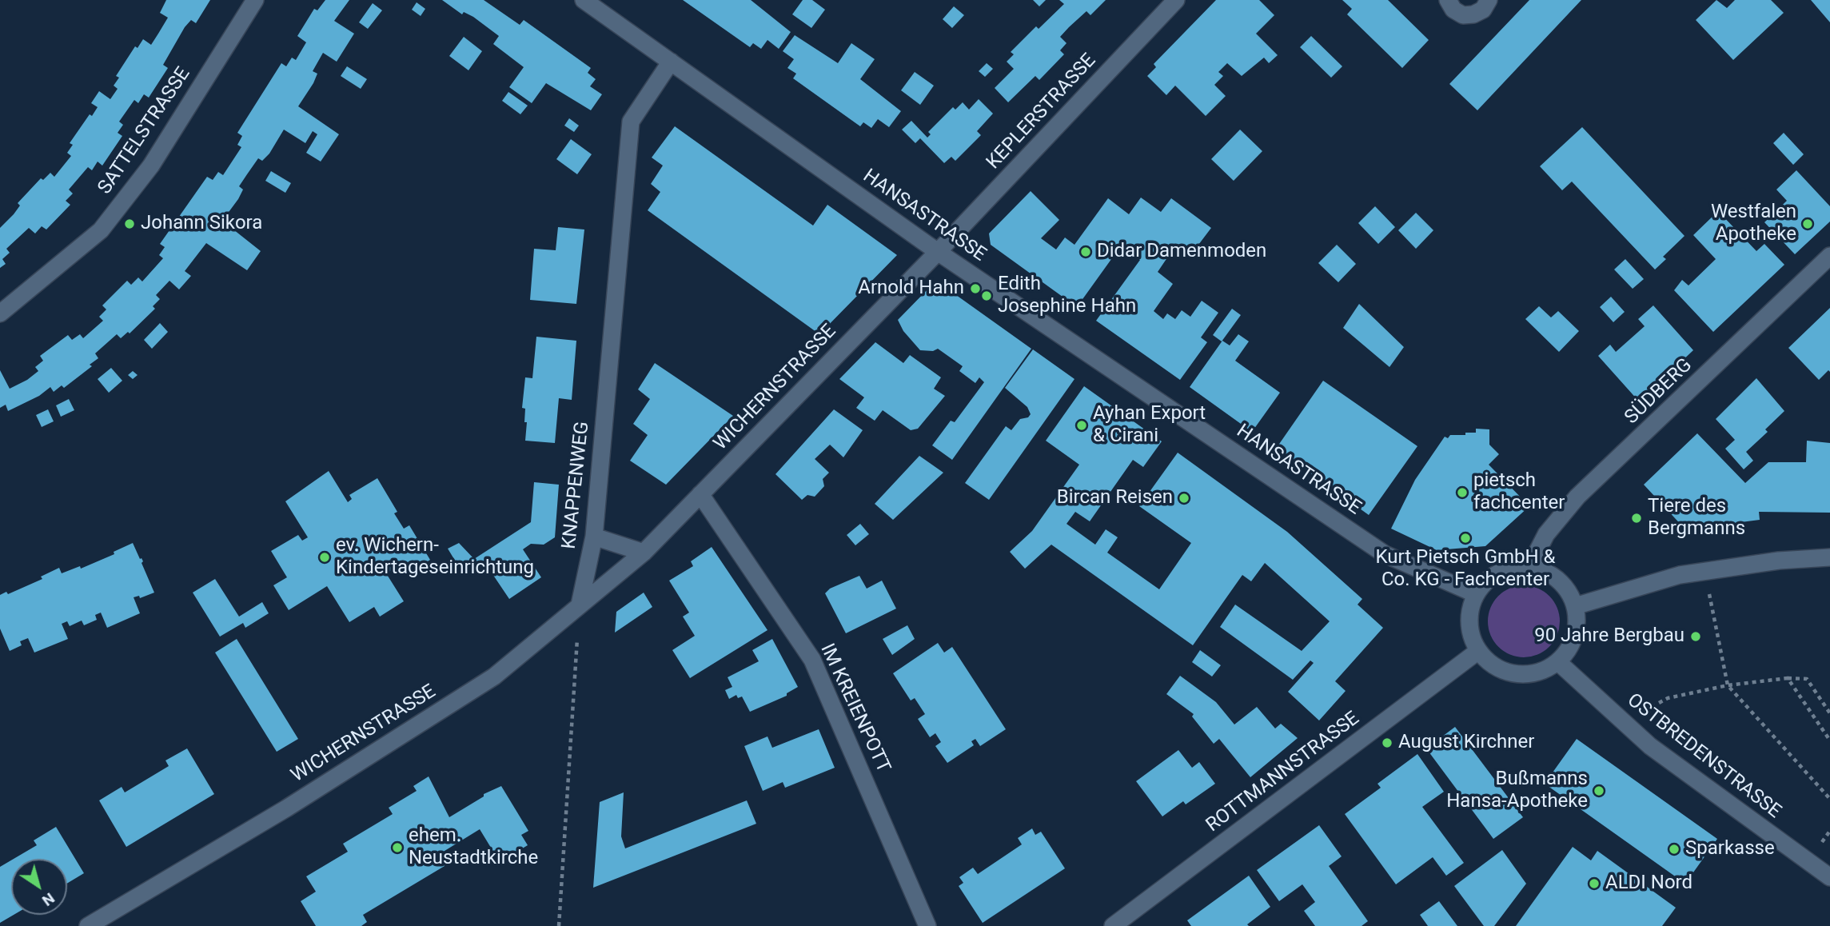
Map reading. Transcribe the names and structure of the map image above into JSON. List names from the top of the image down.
{
  "streets": {
    "street": [
      "KEPLERSTRASSE",
      "SATTELSTRASSE",
      "HANSASTRASSE",
      "WICHERNSTRASSE",
      "SÜDBERG",
      "KNAPPENWEG",
      "IM KREIENPOTT",
      "OSTBREDENSTRASSE",
      "ROTTMANNSTRASSE"
    ]
  },
  "crossings": [
    ["KEPLERSTRASSE", "HANSASTRASSE"],
    ["KEPLERSTRASSE", "WICHERNSTRASSE"],
    ["HANSASTRASSE", "WICHERNSTRASSE"],
    ["HANSASTRASSE", "SÜDBERG"],
    ["HANSASTRASSE", "KNAPPENWEG"],
    ["HANSASTRASSE", "OSTBREDENSTRASSE"],
    ["HANSASTRASSE", "ROTTMANNSTRASSE"],
    ["WICHERNSTRASSE", "KNAPPENWEG"],
    ["WICHERNSTRASSE", "IM KREIENPOTT"],
    ["SÜDBERG", "OSTBREDENSTRASSE"],
    ["SÜDBERG", "ROTTMANNSTRASSE"],
    ["OSTBREDENSTRASSE", "ROTTMANNSTRASSE"]
  ],
  "places": [
    "Johann Sikora",
    "Westfalen Apotheke",
    "Didar Damenmoden",
    "Arnold Hahn",
    "Edith Josephine Hahn",
    "Ayhan Export & Cirani",
    "pietsch fachcenter",
    "Bircan Reisen",
    "Tiere des Bergmanns",
    "Kurt Pietsch GmbH & Co. KG - Fachcenter",
    "ev. Wichern- Kindertageseinrichtung",
    "90 Jahre Bergbau",
    "August Kirchner",
    "Bußmanns Hansa-Apotheke",
    "ehem. Neustadtkirche",
    "Sparkasse",
    "ALDI Nord"
  ],
  "north": "bottom right"
}
